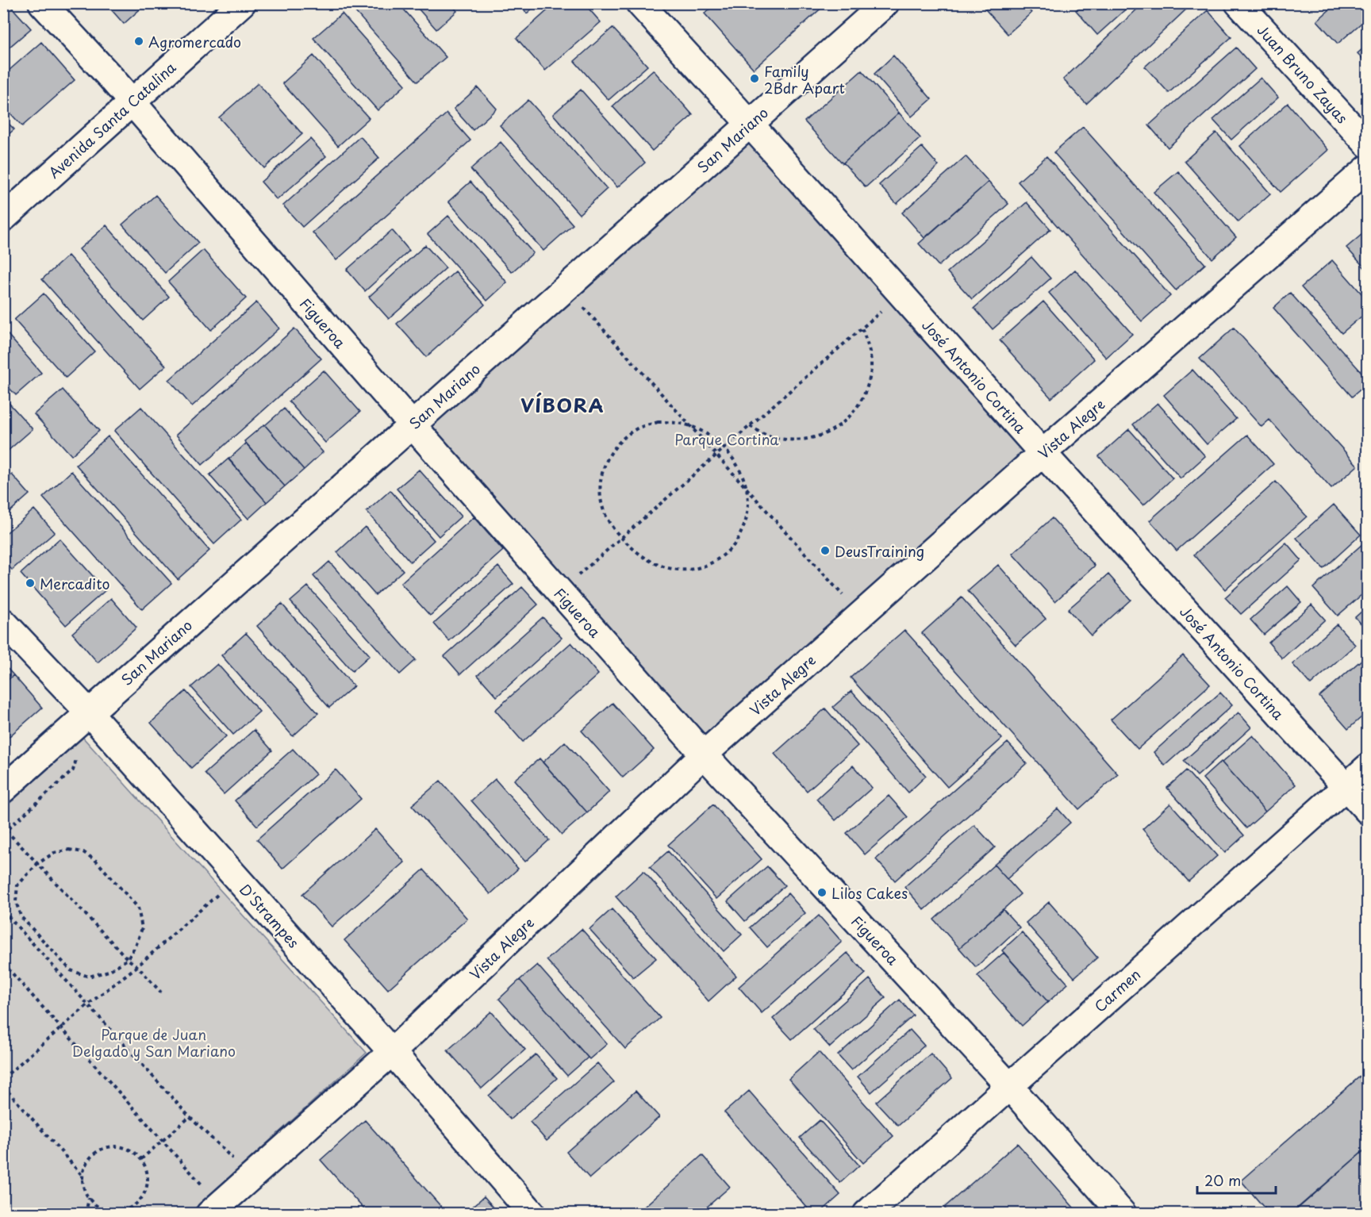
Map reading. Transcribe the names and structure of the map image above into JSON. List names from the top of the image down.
{
  "streets": {
    "street": [
      "Juan Bruno Zayas",
      "Avenida Santa Catalina",
      "San Mariano",
      "Figueroa",
      "José Antonio Cortina",
      "Vista Alegre",
      "D'Strampes",
      "Carmen"
    ]
  },
  "crossings": [
    ["Avenida Santa Catalina", "Figueroa"],
    ["San Mariano", "Figueroa"],
    ["San Mariano", "José Antonio Cortina"],
    ["San Mariano", "D'Strampes"],
    ["Figueroa", "Vista Alegre"],
    ["Figueroa", "Carmen"],
    ["José Antonio Cortina", "Vista Alegre"],
    ["José Antonio Cortina", "Carmen"],
    ["Vista Alegre", "D'Strampes"]
  ],
  "districts": ["VÍBORA"],
  "parks": ["Parque Cortina", "Parque de Juan Delgado y San Mariano"],
  "places": [
    "Agromercado",
    "Family 2Bdr Apart",
    "DeusTraining",
    "Mercadito",
    "Lilos Cakes"
  ],
  "scale_bar": "20 m"
}
